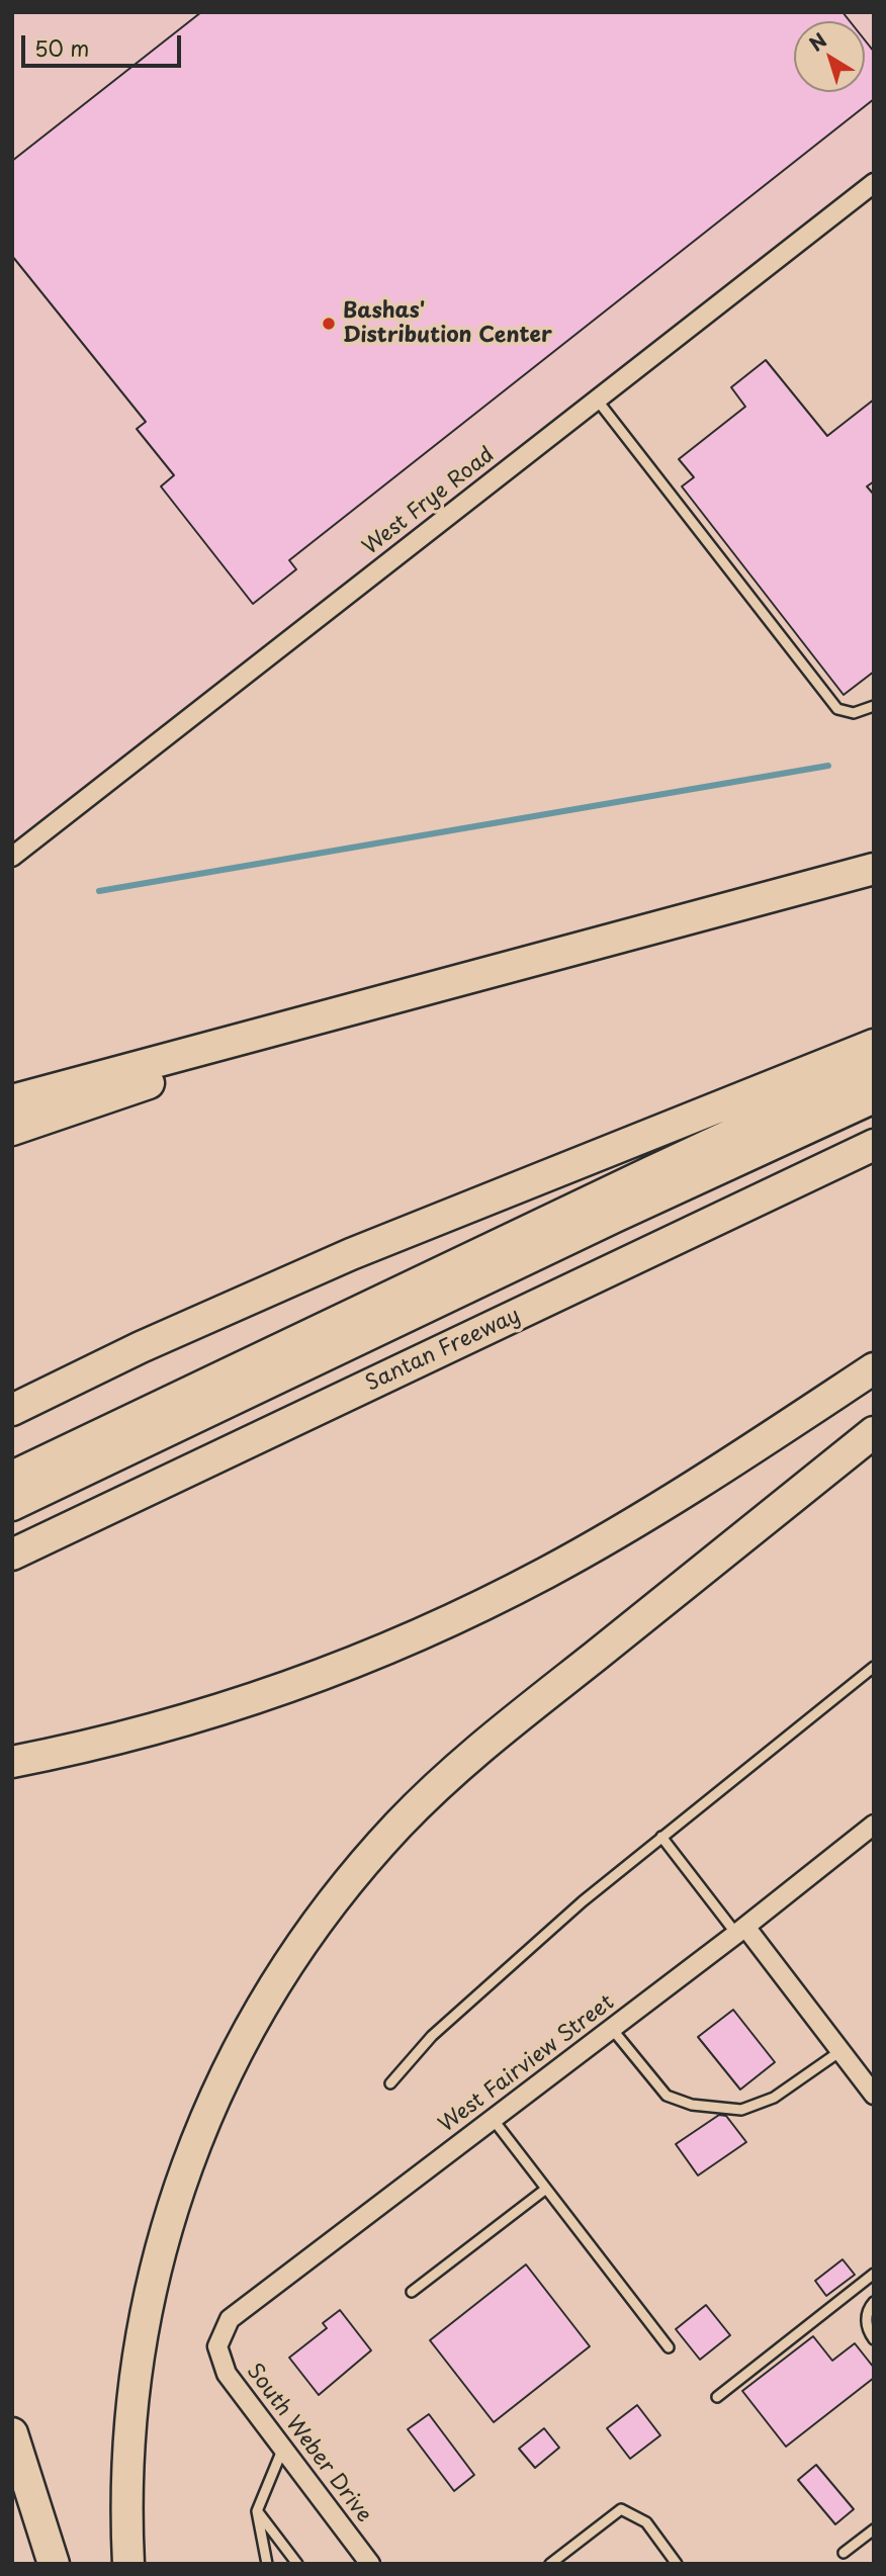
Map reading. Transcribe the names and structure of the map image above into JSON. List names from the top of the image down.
{
  "streets": {
    "highway": ["Santan Freeway"],
    "street": ["West Frye Road", "West Fairview Street", "South Weber Drive"]
  },
  "crossings": [
    ["West Fairview Street", "South Weber Drive"]
  ],
  "places": ["Bashas' Distribution Center"],
  "scale_bar": "50 m",
  "north": "top left"
}
